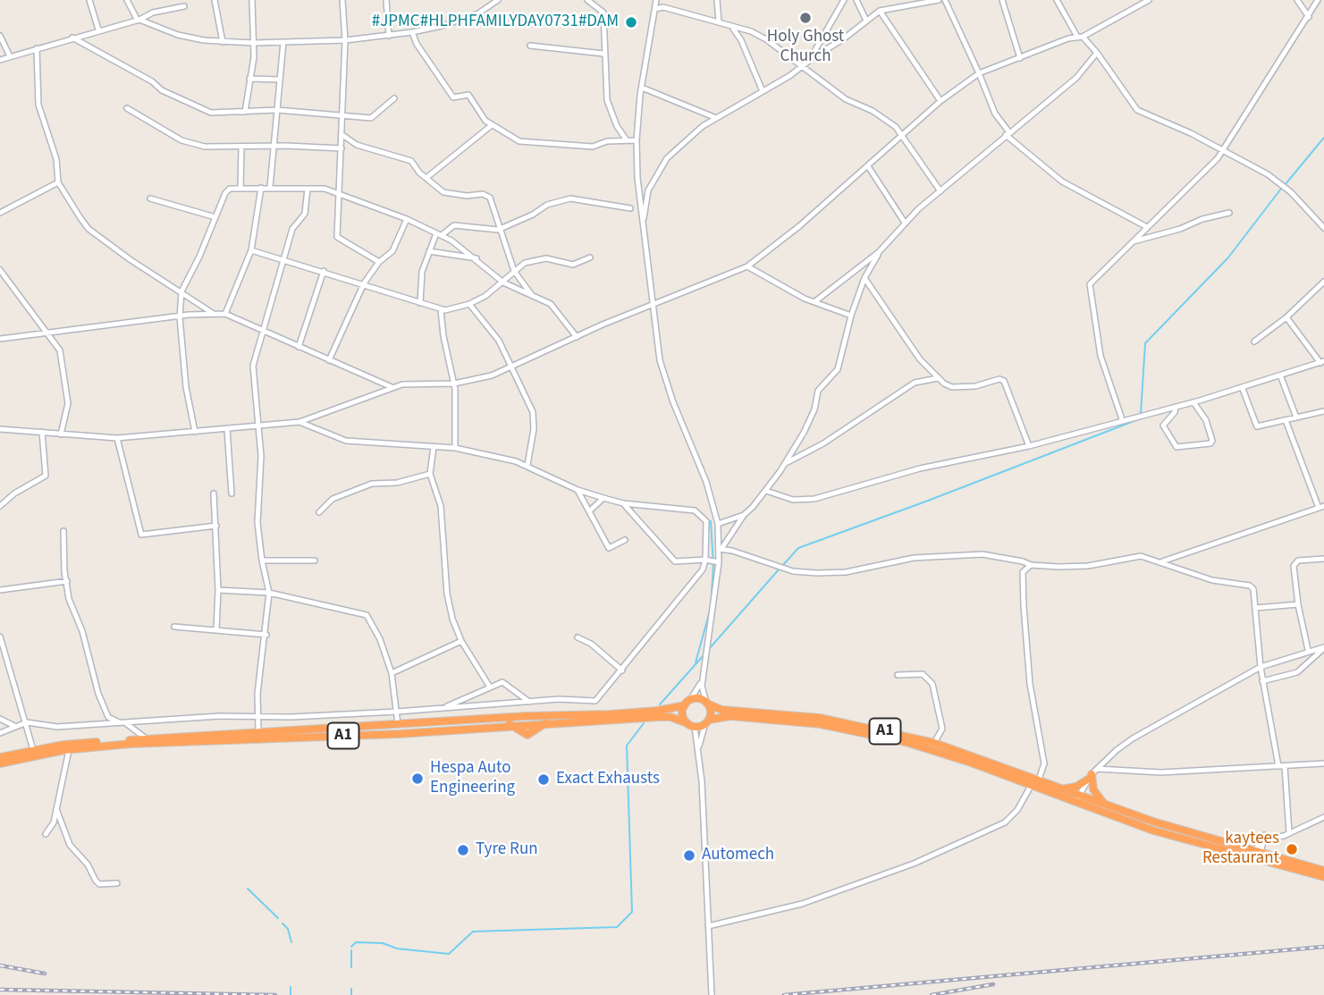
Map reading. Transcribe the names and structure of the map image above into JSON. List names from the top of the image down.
{
  "streets": {
    "highway": ["A1"]
  },
  "places": [
    "Holy Ghost Church",
    "#JPMC#HLPHFAMILYDAY0731#DAM",
    "Hespa Auto Engineering",
    "Exact Exhausts",
    "kaytees Restaurant",
    "Tyre Run",
    "Automech"
  ]
}
